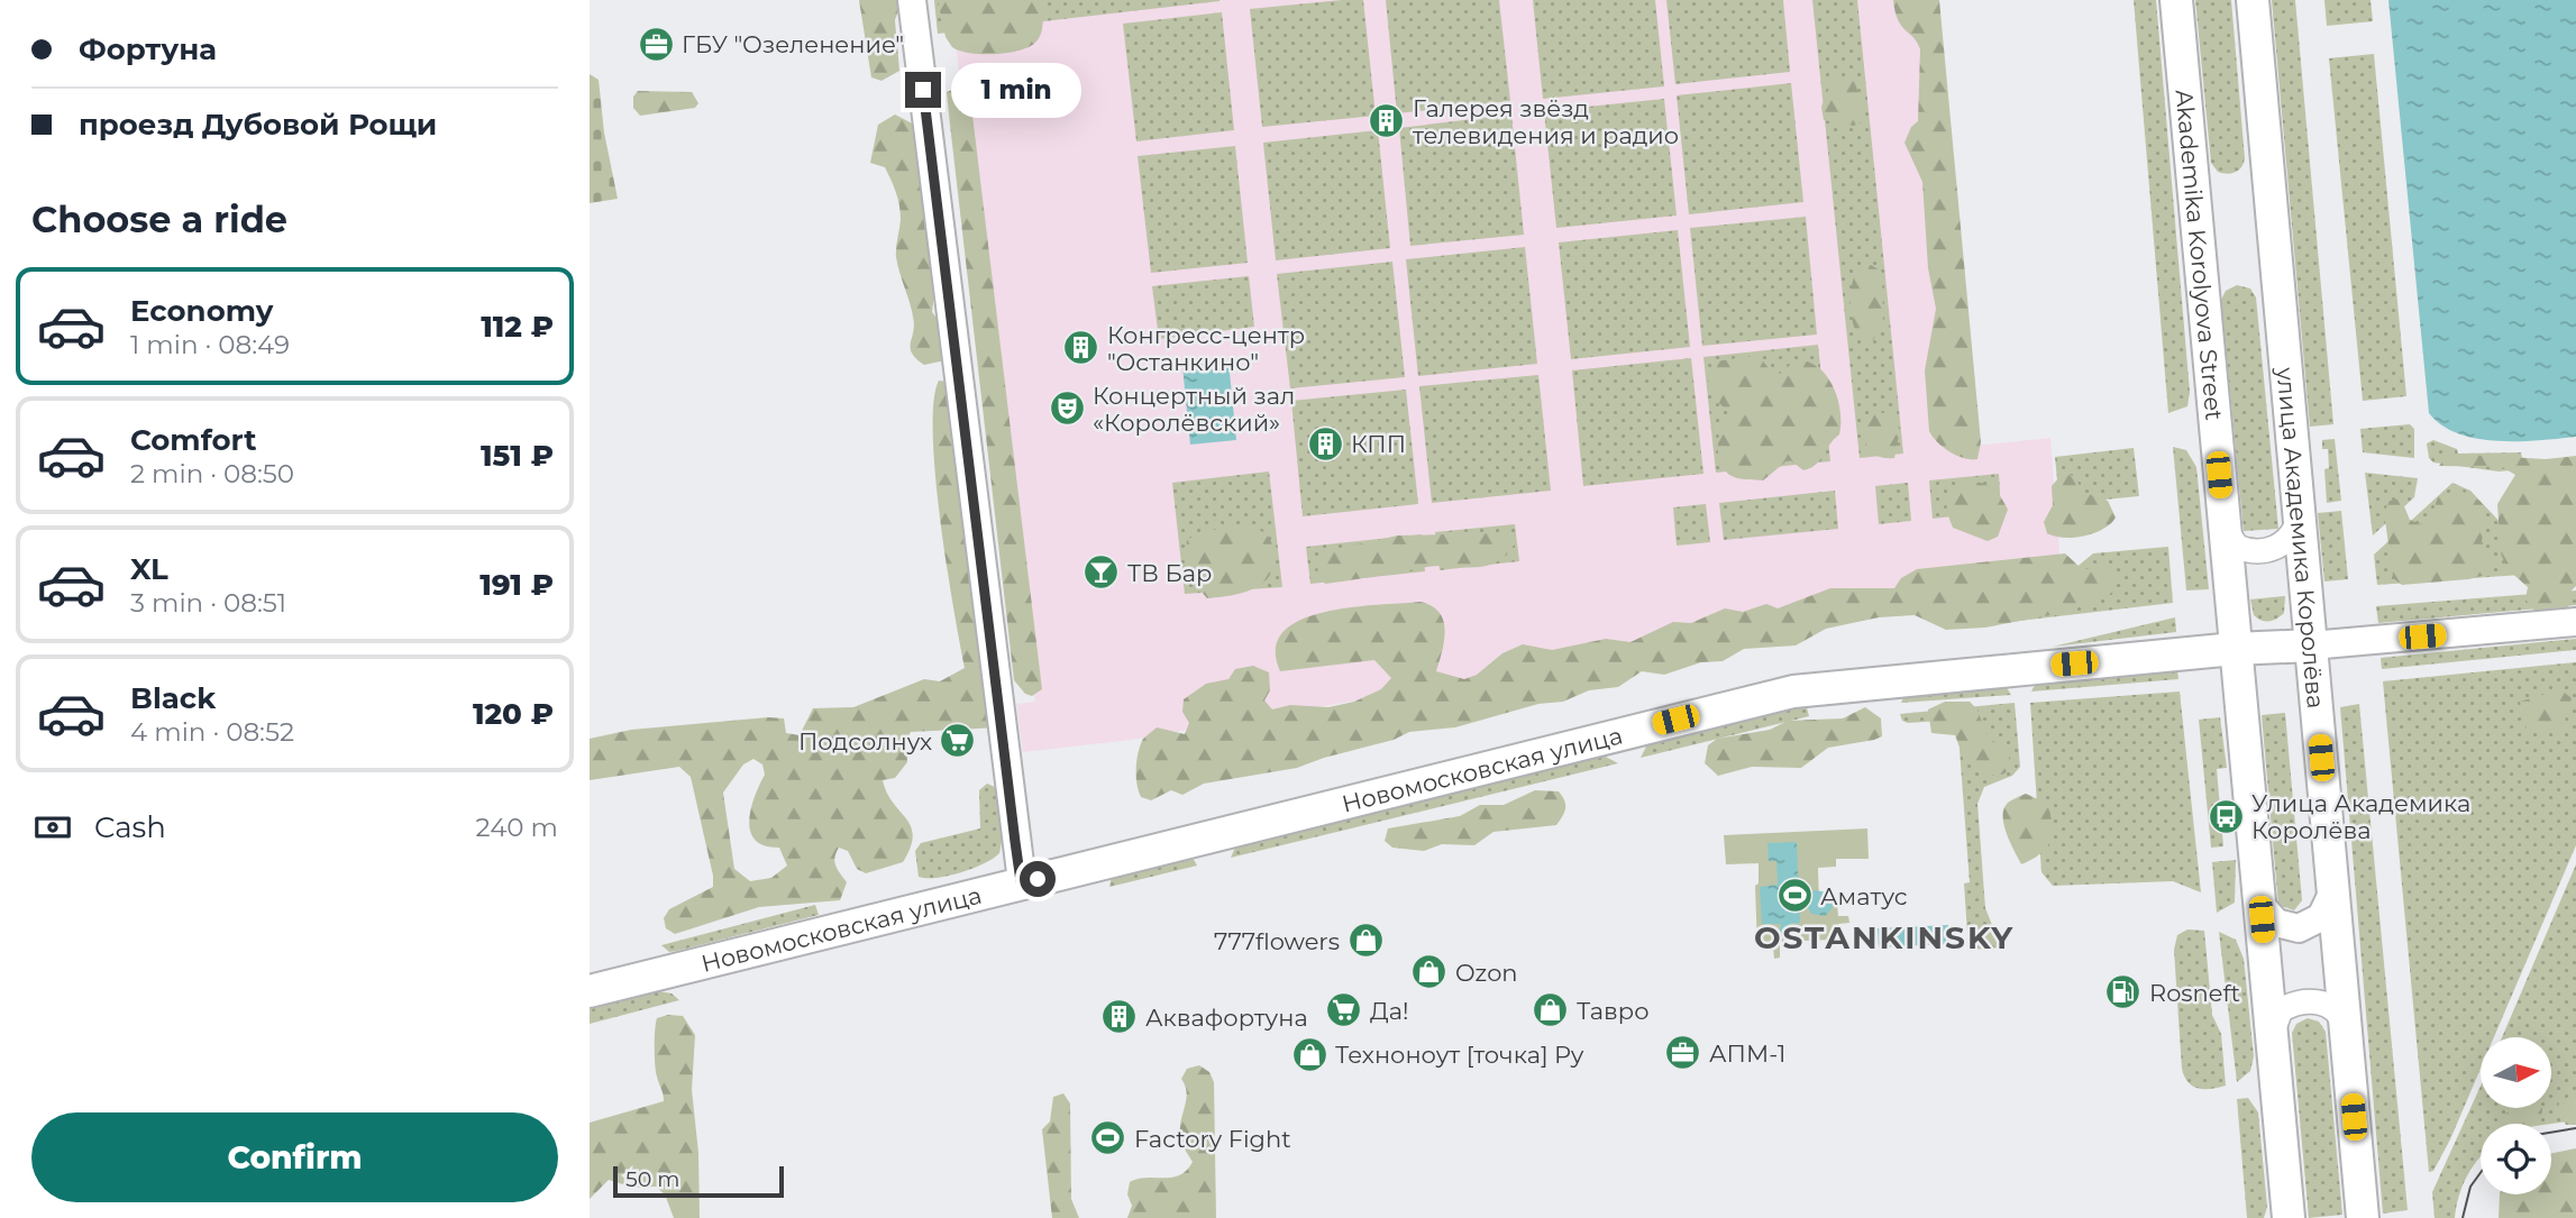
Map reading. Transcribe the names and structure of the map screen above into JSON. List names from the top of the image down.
{
  "streets": {
    "main road": ["Akademika Korolyova Street", "улица Академика Королёва", "Новомосковская улица"]
  },
  "crossings": [
    ["Akademika Korolyova Street", "Новомосковская улица"],
    ["улица Академика Королёва", "Новомосковская улица"]
  ],
  "districts": ["OSTANKINSKY"],
  "places": {
    "office": ["ГБУ \"Озеленение\"", "АПМ-1"],
    "building": [
      "Галерея звёзд телевидения и радио",
      "Конгресс-центр \"Останкино\"",
      "КПП",
      "Аквафортуна"
    ],
    "theatre": ["Концертный зал «Королёвский»"],
    "bar": ["ТВ Бар"],
    "supermarket": ["Подсолнух", "Да!"],
    "bus stop": ["Улица Академика Королёва"],
    "sports": ["Аматус", "Factory Fight"],
    "shop": [
      "777flowers",
      "Ozon",
      "Тавро",
      "Техноноут [точка] Ру"
    ],
    "fuel station": ["Rosneft"]
  },
  "scale_bar": "50 m",
  "north": "right",
  "page": {
    "banner": ["Фортуна", "проезд Дубовой Рощи"],
    "bubble": "1 min",
    "heading": "Choose a ride",
    "list": [
      {
        "name": "Economy",
        "note": "1 min · 08:49",
        "value": "112 ₽"
      },
      {
        "name": "Comfort",
        "note": "2 min · 08:50",
        "value": "151 ₽"
      },
      {
        "name": "XL",
        "note": "3 min · 08:51",
        "value": "191 ₽"
      },
      {
        "name": "Black",
        "note": "4 min · 08:52",
        "value": "120 ₽"
      }
    ],
    "pay": ["Cash", "240 m"],
    "buttons": "Confirm",
    "scale": "50 m"
  }
}
